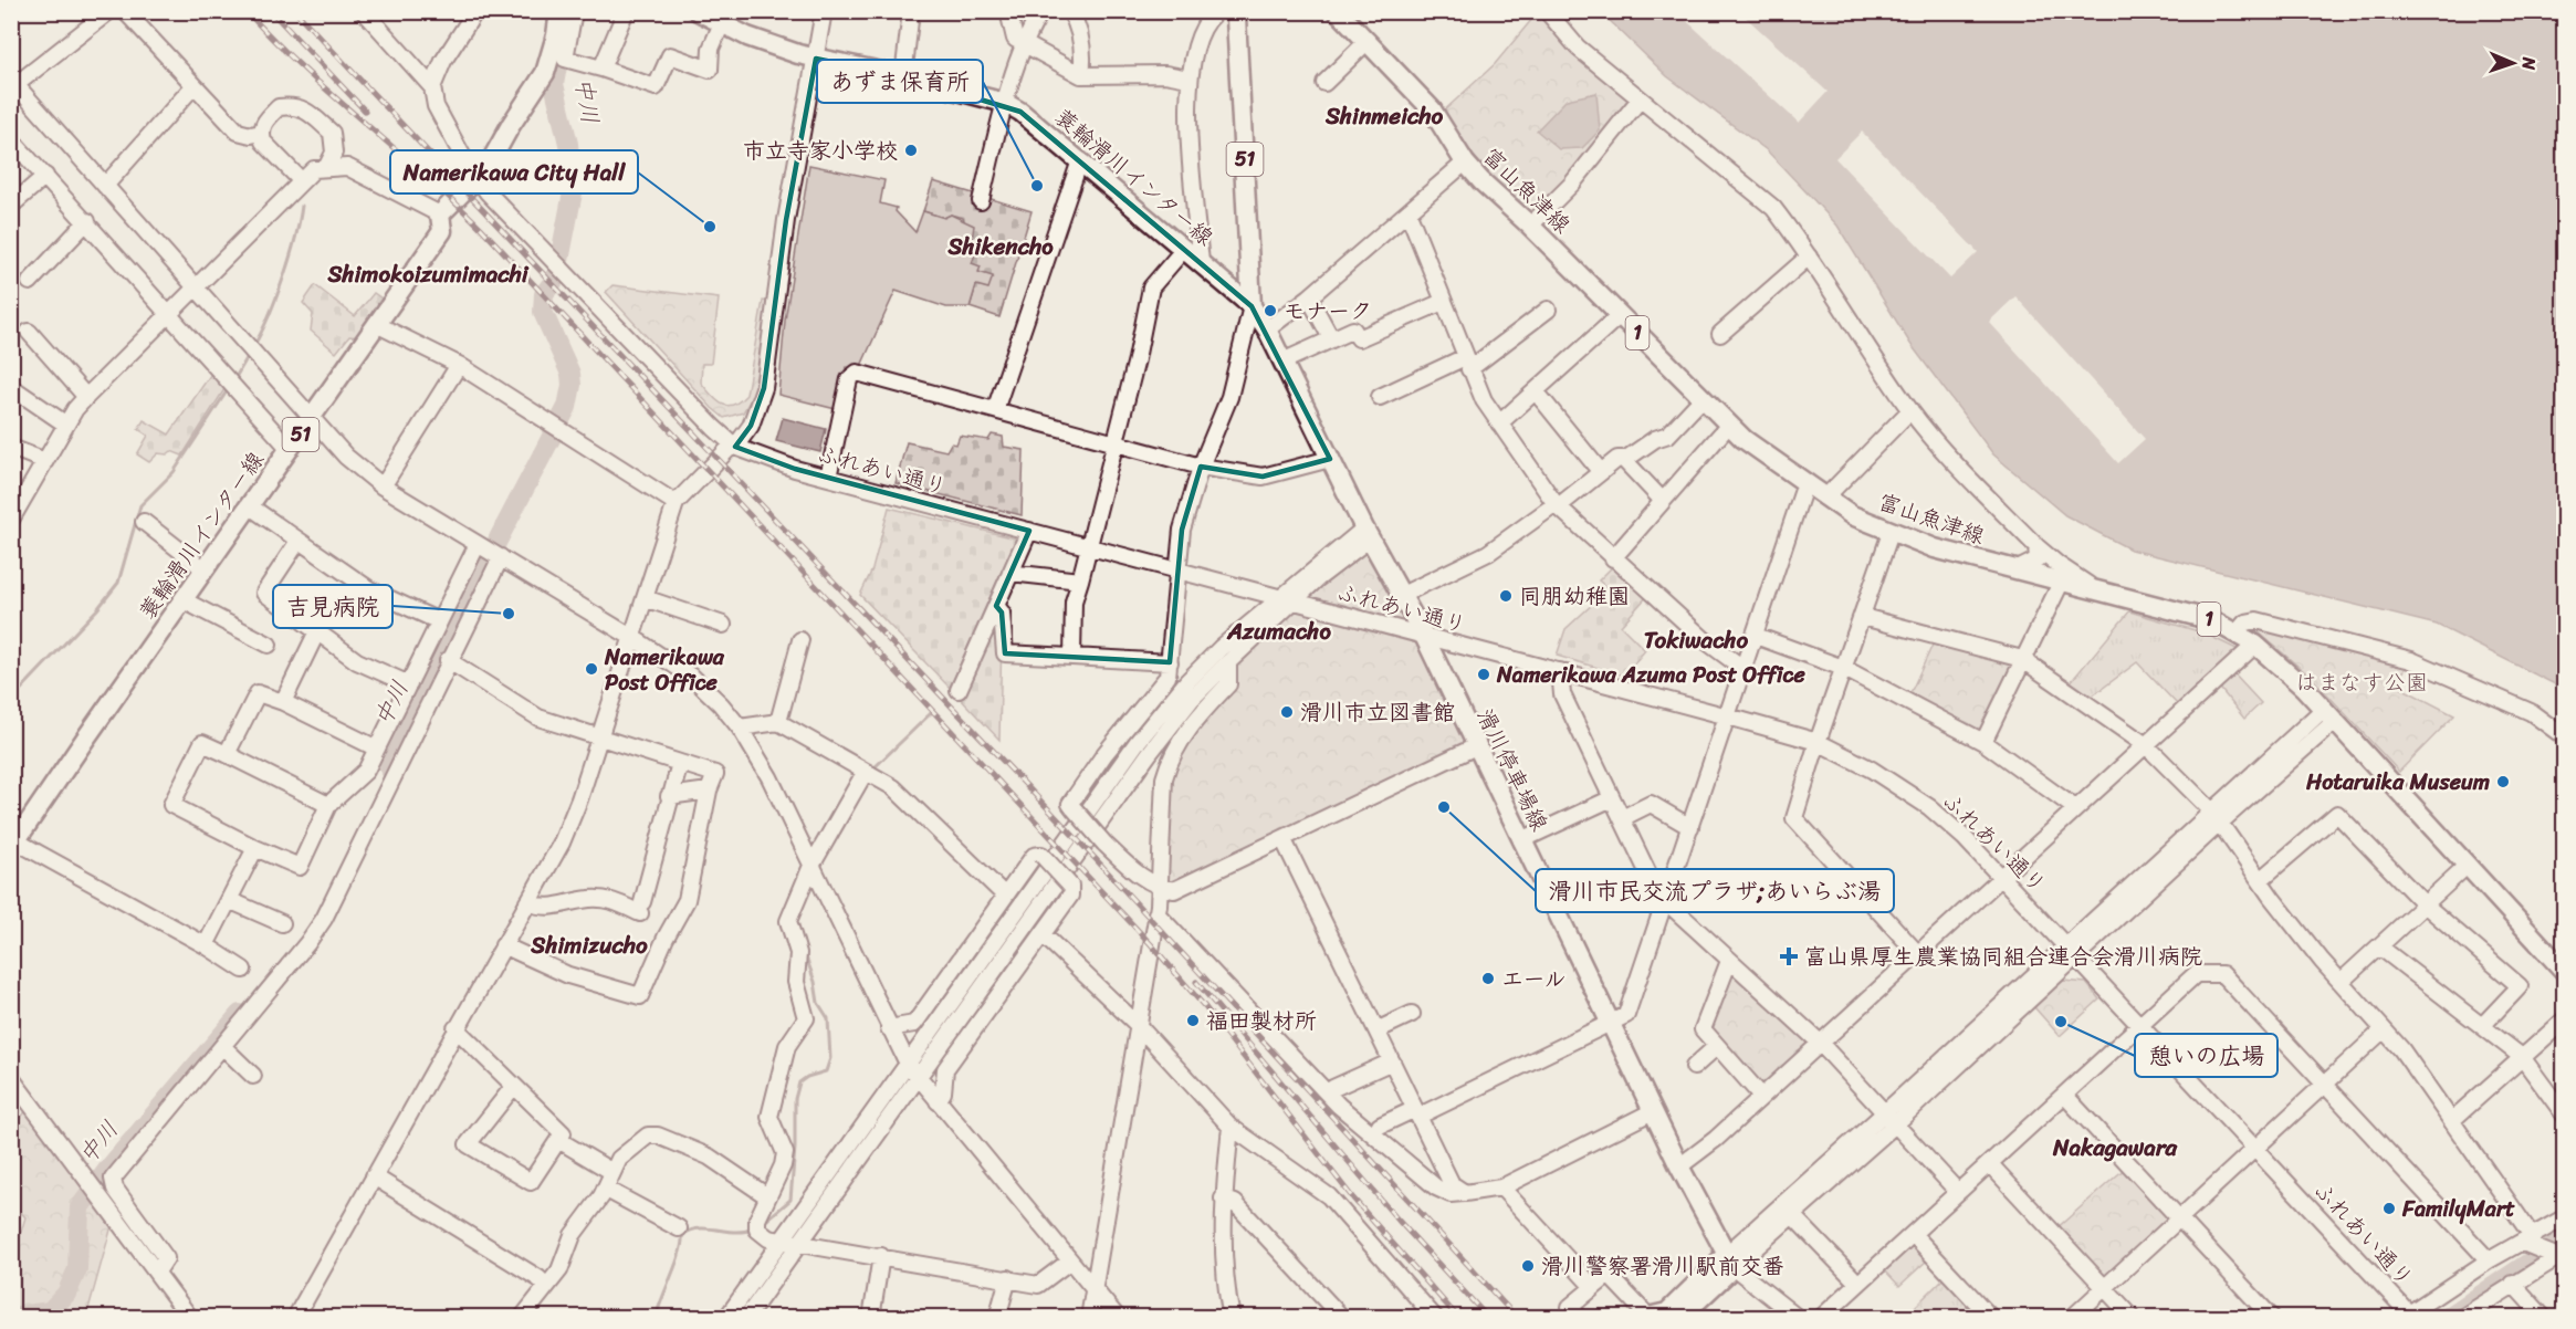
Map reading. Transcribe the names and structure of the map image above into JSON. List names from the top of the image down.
{
  "streets": {
    "main road": [
      "51",
      "蓑輪滑川インター線",
      "富山魚津線",
      "1",
      "滑川停車場線"
    ],
    "street": ["ふれあい通り"]
  },
  "crossings": [
    ["蓑輪滑川インター線", "滑川停車場線"],
    ["ふれあい通り", "滑川停車場線"]
  ],
  "districts": [
    "Shinmeicho",
    "Shikencho",
    "Shimokoizumimachi",
    "Azumacho",
    "Tokiwacho",
    "Shimizucho",
    "Nakagawara"
  ],
  "water": ["中川"],
  "parks": ["はまなす公園"],
  "places": {
    "other": [
      "市立寺家小学校",
      "あずま保育所",
      "Namerikawa City Hall",
      "モナーク",
      "同朋幼稚園",
      "吉見病院",
      "Namerikawa Post Office",
      "Namerikawa Azuma Post Office",
      "滑川市立図書館",
      "Hotaruika Museum",
      "滑川市民交流プラザ;あいらぶ湯",
      "エール",
      "福田製材所",
      "憩いの広場",
      "FamilyMart",
      "滑川警察署滑川駅前交番"
    ],
    "health": ["富山県厚生農業協同組合連合会滑川病院"]
  },
  "north": "right"
}
